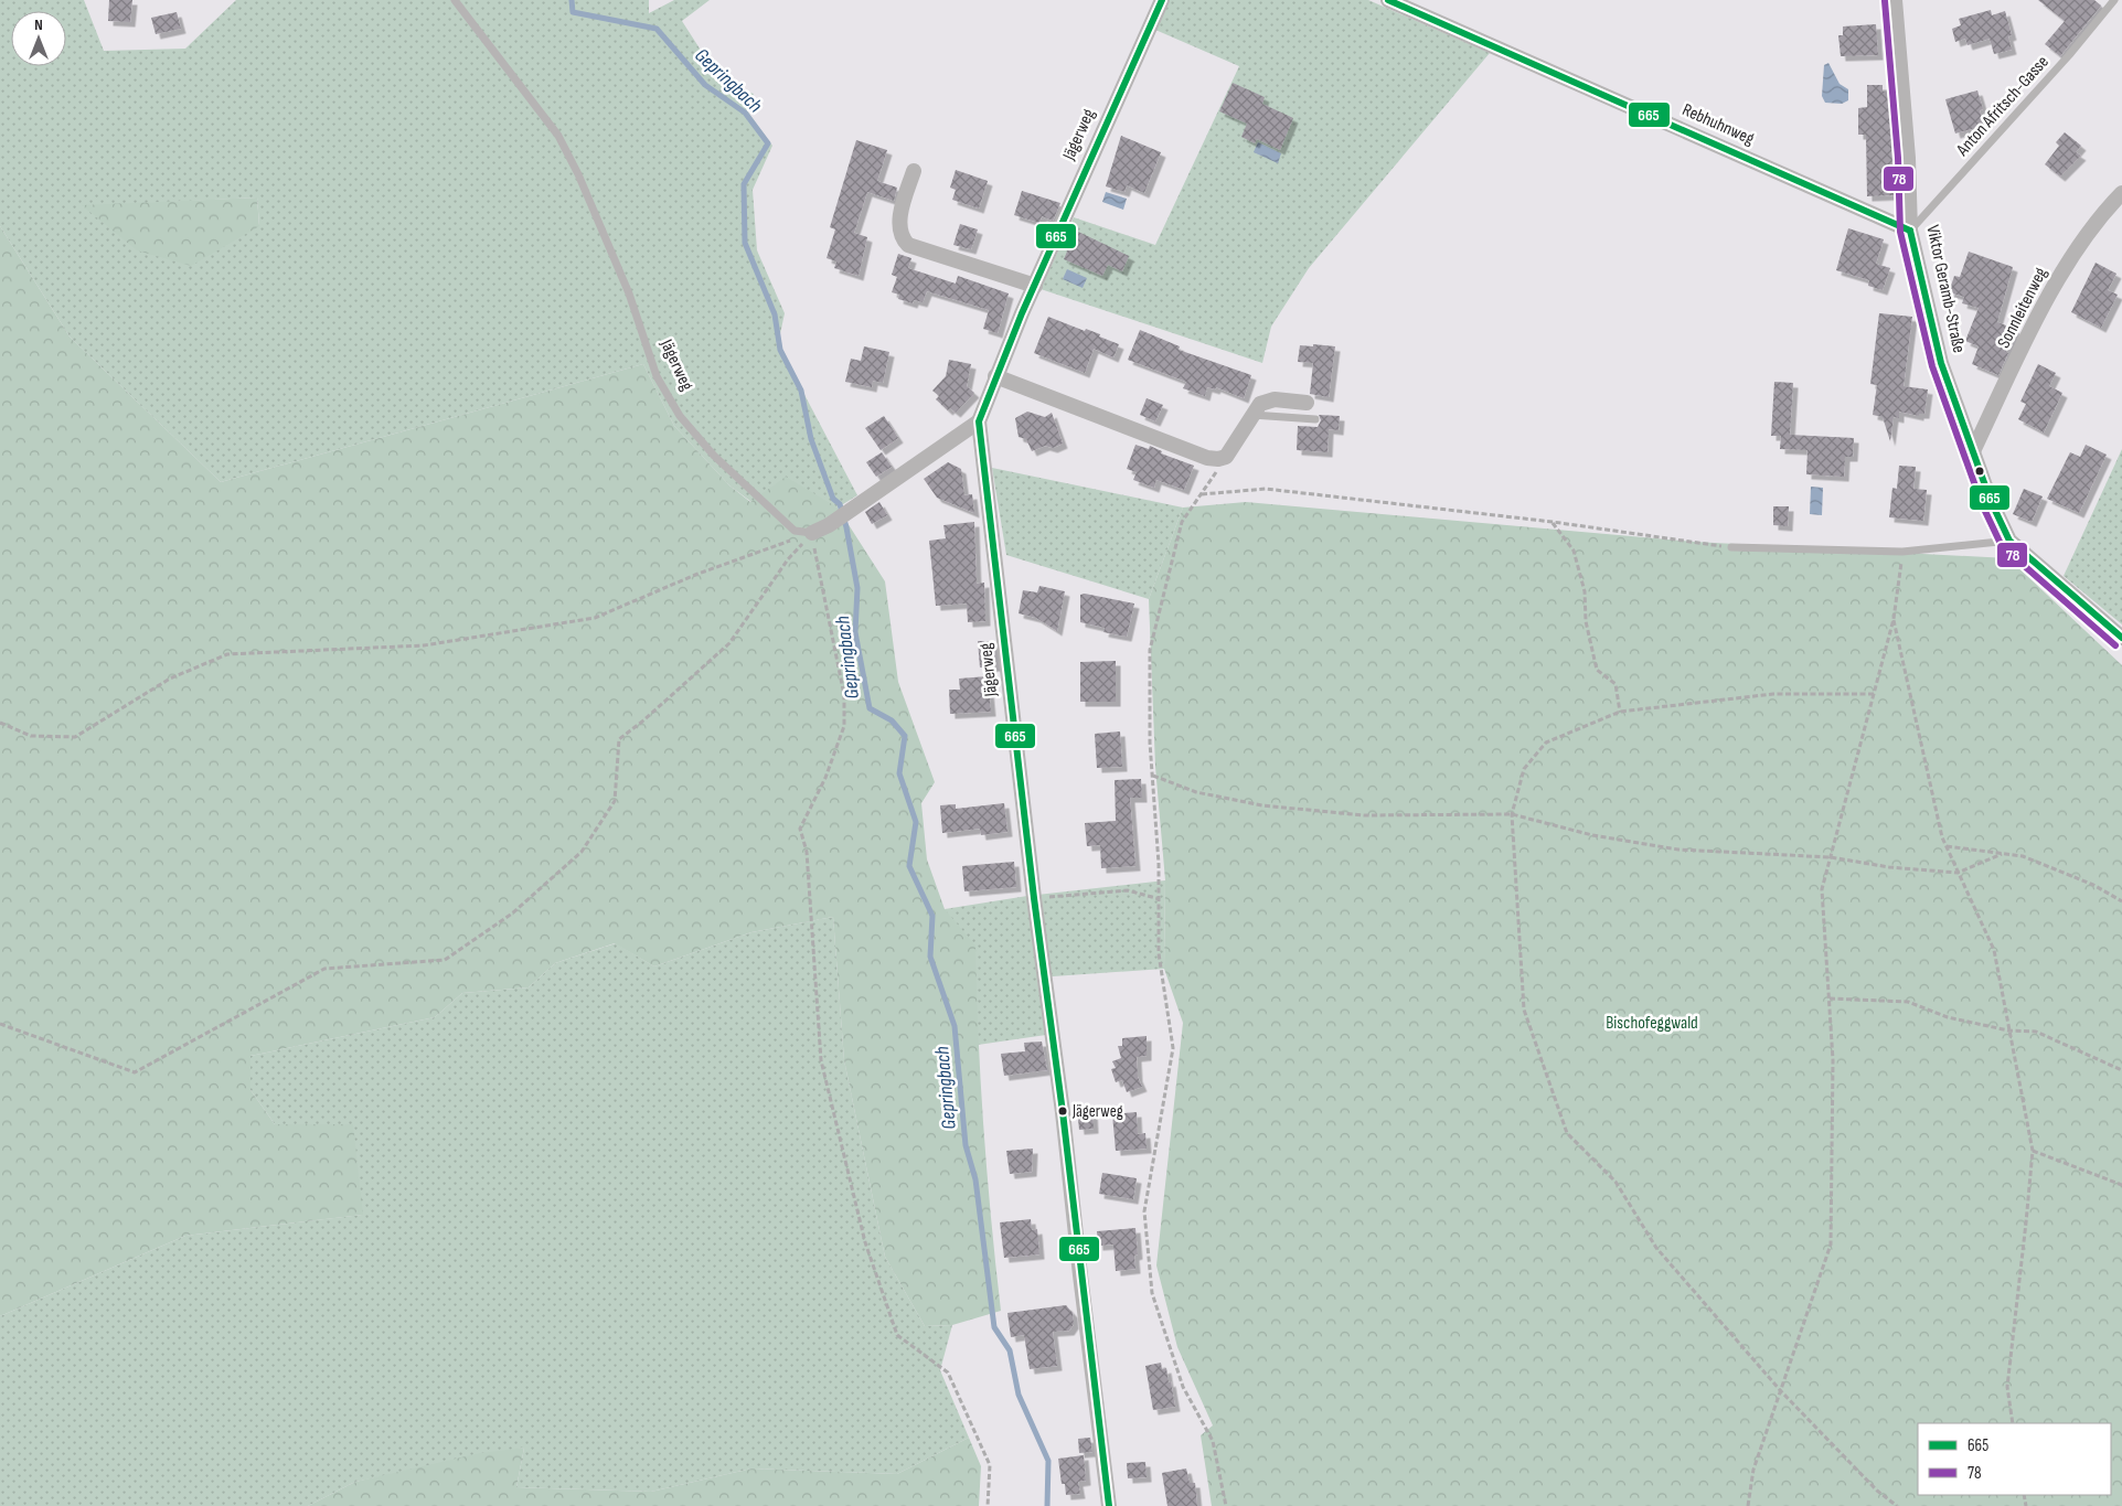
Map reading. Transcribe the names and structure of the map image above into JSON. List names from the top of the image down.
{
  "streets": {
    "street": [
      "Rebhuhnweg",
      "Jägerweg",
      "Viktor Geramb-Straße",
      "Sonnleitenweg"
    ],
    "lane": ["Anton Afritsch-Gasse"]
  },
  "crossings": [
    ["Anton Afritsch-Gasse", "Rebhuhnweg"],
    ["Anton Afritsch-Gasse", "Viktor Geramb-Straße"],
    ["Rebhuhnweg", "Viktor Geramb-Straße"],
    ["Viktor Geramb-Straße", "Sonnleitenweg"]
  ],
  "water": ["Gepringbach"],
  "parks": ["Bischofeggwald"],
  "places": ["Jägerweg"],
  "lines": ["transit line 665", "transit line 78"],
  "legend": ["665", "78"],
  "north": "top"
}
